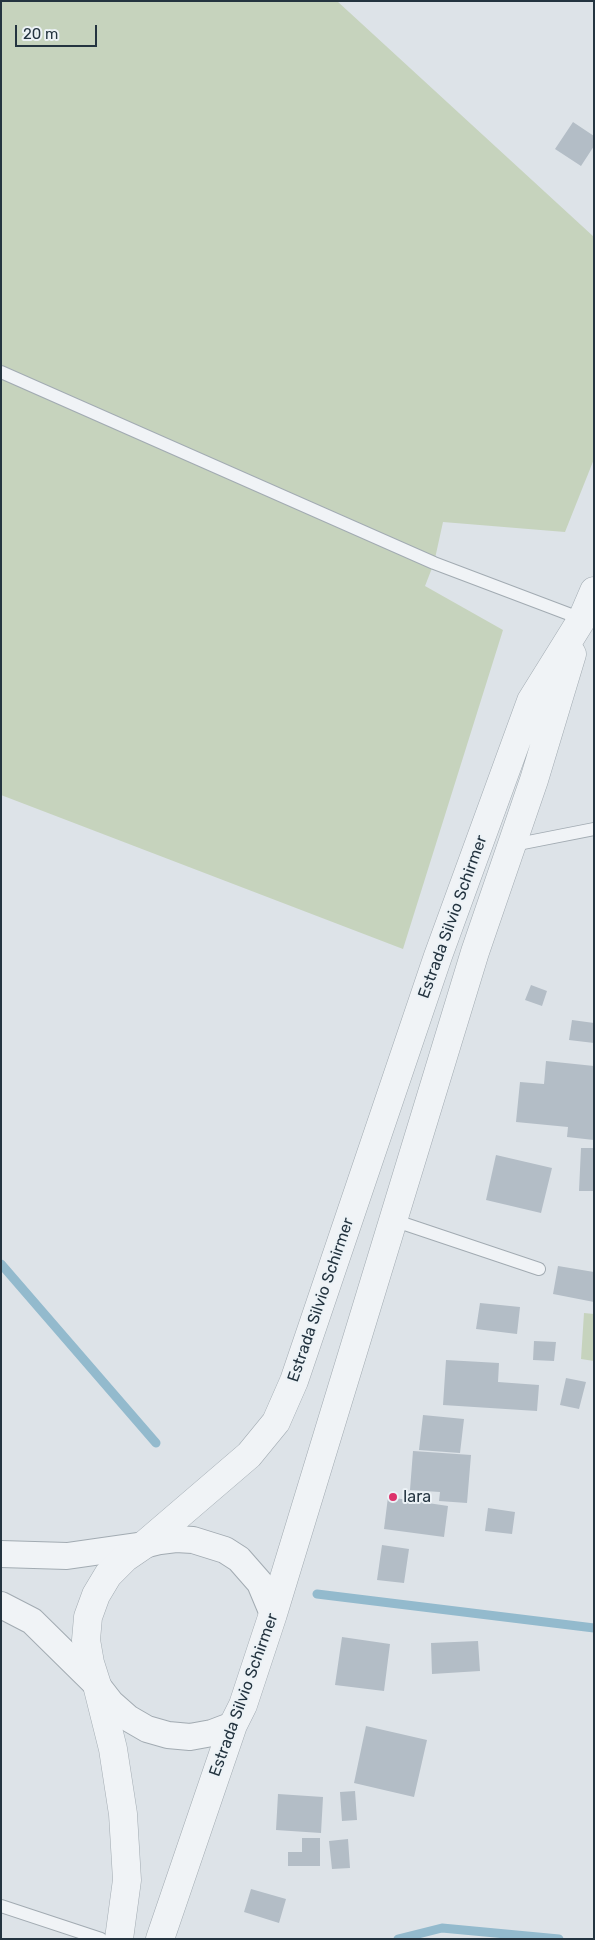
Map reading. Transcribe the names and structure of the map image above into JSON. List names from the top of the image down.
{
  "streets": {
    "street": ["Estrada Silvio Schirmer"]
  },
  "places": ["Iara"],
  "scale_bar": "20 m"
}
